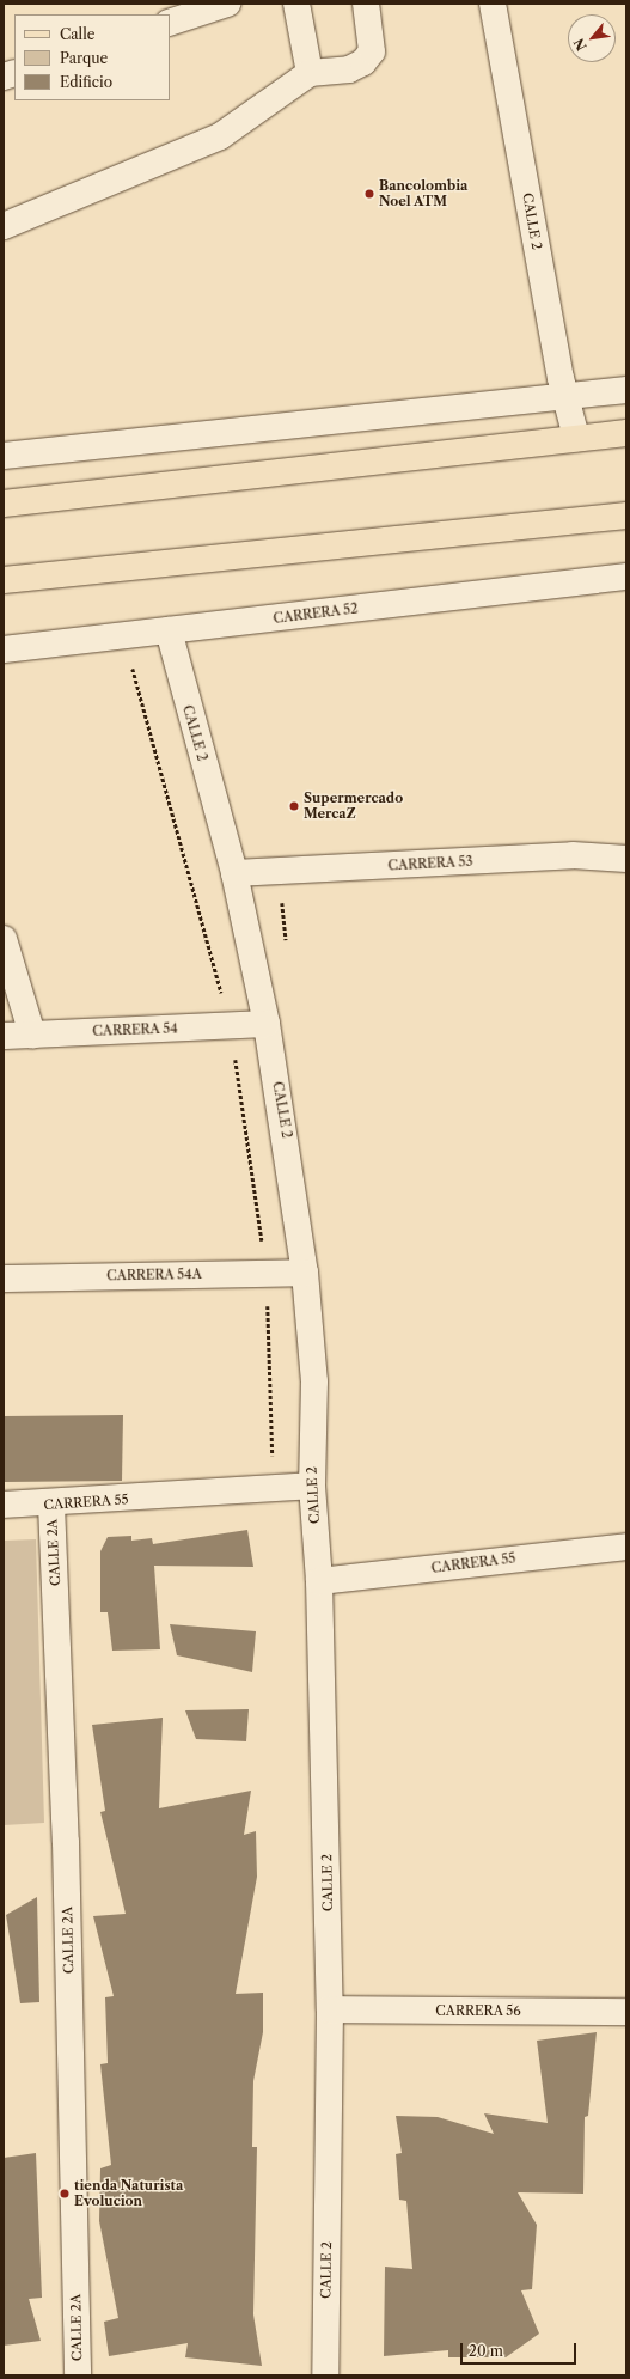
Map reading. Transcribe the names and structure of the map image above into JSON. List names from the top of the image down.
{
  "streets": {
    "street": [
      "CALLE 2",
      "CARRERA 52",
      "CARRERA 53",
      "CARRERA 54",
      "CARRERA 54A",
      "CARRERA 55",
      "CALLE 2A",
      "CARRERA 56"
    ]
  },
  "crossings": [
    ["CALLE 2", "CARRERA 52"],
    ["CALLE 2", "CARRERA 53"],
    ["CALLE 2", "CARRERA 54"],
    ["CALLE 2", "CARRERA 54A"],
    ["CALLE 2", "CARRERA 55"],
    ["CALLE 2", "CARRERA 56"],
    ["CARRERA 55", "CALLE 2A"]
  ],
  "places": ["Bancolombia Noel ATM", "Supermercado MercaZ", "tienda Naturista Evolucion"],
  "legend": ["Calle", "Parque", "Edificio"],
  "scale_bar": "20 m",
  "north": "bottom left"
}
